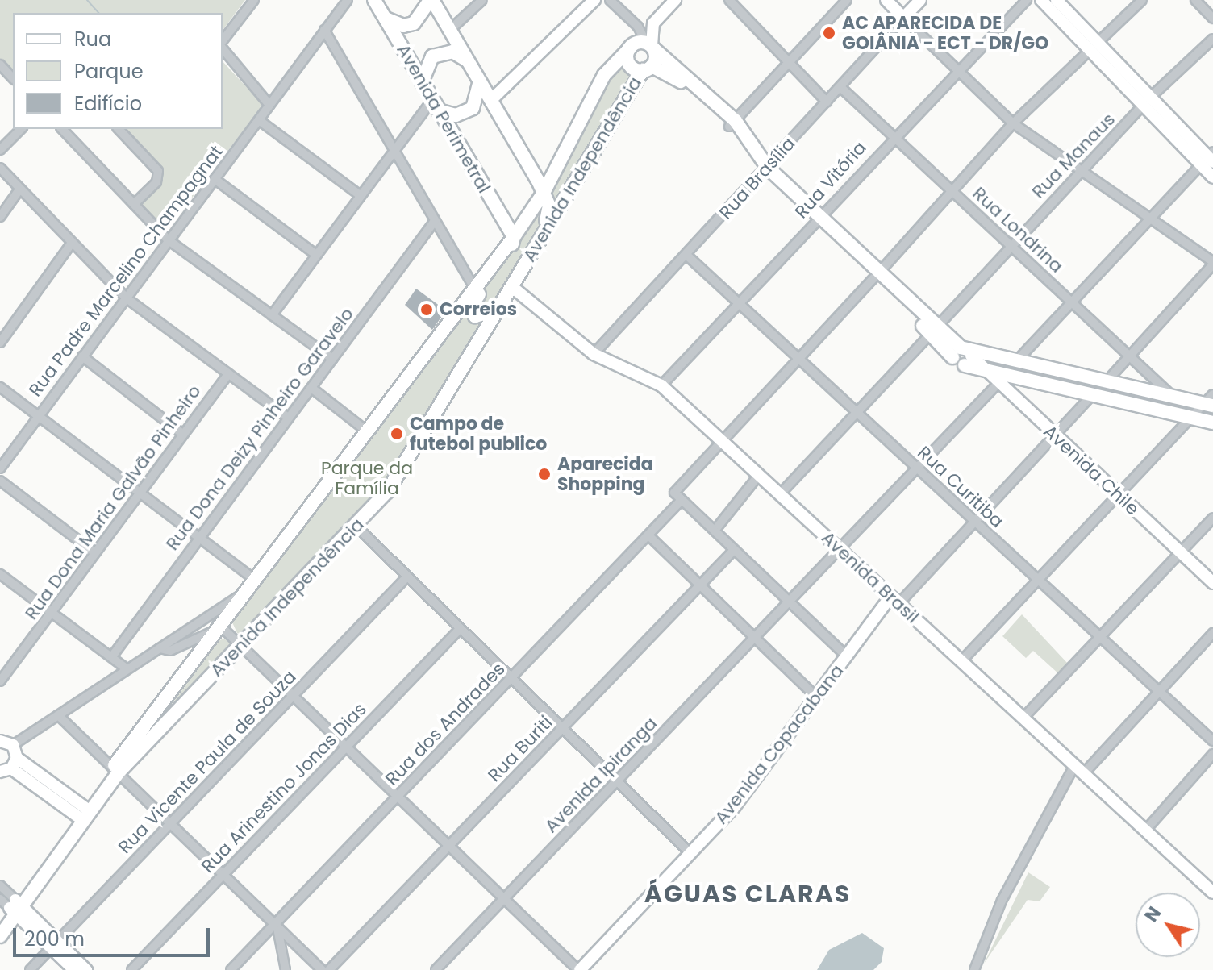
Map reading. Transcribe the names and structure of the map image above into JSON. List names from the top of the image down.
{
  "streets": {
    "main road": ["Avenida Perimetral", "Avenida Independência", "Avenida Chile"],
    "street": [
      "Rua Manaus",
      "Rua Brasília",
      "Rua Vitória",
      "Rua Londrina",
      "Rua Padre Marcelino Champagnat",
      "Rua Dona Deizy Pinheiro Garavelo",
      "Rua Curitiba",
      "Rua Dona Maria Galvão Pinheiro",
      "Avenida Brasil",
      "Rua dos Andrades",
      "Avenida Copacabana",
      "Rua Buriti",
      "Rua Vicente Paula de Souza",
      "Avenida Ipiranga",
      "Rua Arinestino Jonas Dias"
    ]
  },
  "crossings": [
    ["Avenida Perimetral", "Avenida Independência"],
    ["Rua Manaus", "Rua Londrina"],
    ["Rua Manaus", "Avenida Chile"],
    ["Rua Manaus", "Rua Curitiba"],
    ["Rua Manaus", "Avenida Brasil"],
    ["Avenida Independência", "Avenida Brasil"],
    ["Rua Brasília", "Rua Londrina"],
    ["Rua Brasília", "Avenida Chile"],
    ["Rua Brasília", "Rua Curitiba"],
    ["Rua Brasília", "Avenida Brasil"],
    ["Rua Vitória", "Rua Londrina"],
    ["Rua Vitória", "Avenida Chile"],
    ["Rua Vitória", "Rua Curitiba"],
    ["Rua Vitória", "Avenida Brasil"],
    ["Avenida Chile", "Avenida Ipiranga"],
    ["Rua Curitiba", "Avenida Ipiranga"],
    ["Avenida Brasil", "Avenida Copacabana"],
    ["Avenida Brasil", "Avenida Ipiranga"]
  ],
  "districts": ["ÁGUAS CLARAS"],
  "parks": ["Parque da Família"],
  "places": [
    "AC APARECIDA DE GOIÂNIA - ECT - DR/GO",
    "Correios",
    "Campo de futebol publico",
    "Aparecida Shopping"
  ],
  "legend": ["Rua", "Parque", "Edifício"],
  "scale_bar": "200 m",
  "north": "top left"
}
